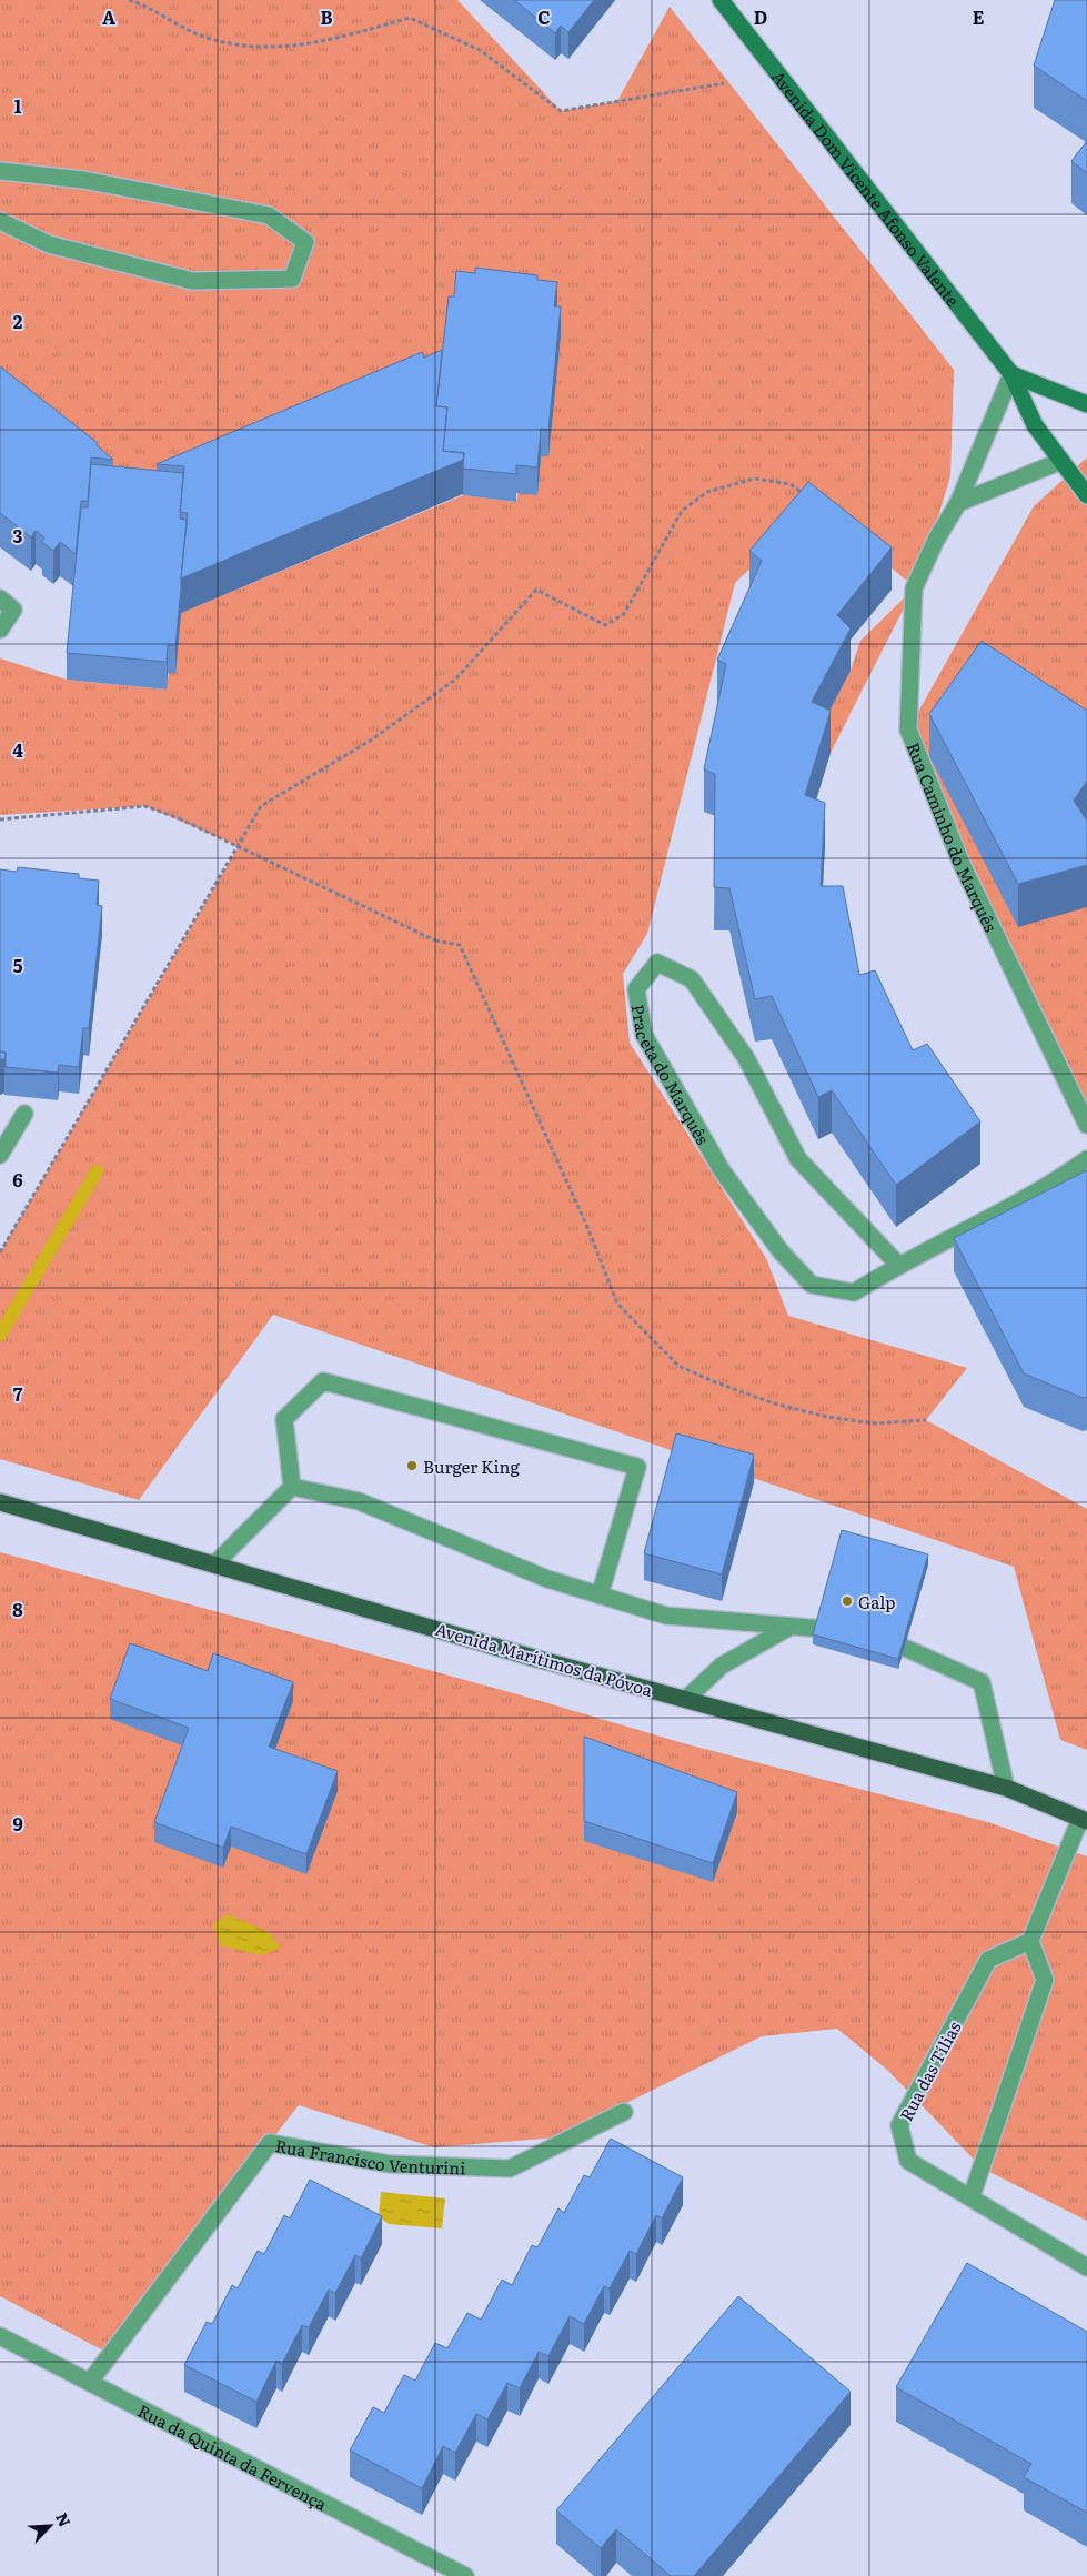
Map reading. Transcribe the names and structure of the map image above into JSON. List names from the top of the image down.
{
  "streets": {
    "main road": ["Avenida Marítimos da Póvoa"],
    "street": [
      "Avenida Dom Vicente Afonso Valente",
      "Rua Caminho do Marquês",
      "Praceta do Marquês",
      "Rua das Tílias",
      "Rua Francisco Venturini",
      "Rua da Quinta da Fervença"
    ]
  },
  "crossings": [
    ["Avenida Dom Vicente Afonso Valente", "Rua Caminho do Marquês"],
    ["Rua Francisco Venturini", "Rua da Quinta da Fervença"]
  ],
  "places": ["Burger King", "Galp"],
  "north": "top right",
  "grid": {
    "columns": [
      "A",
      "B",
      "C",
      "D",
      "E"
    ],
    "rows": [
      "1",
      "2",
      "3",
      "4",
      "5",
      "6",
      "7",
      "8",
      "9"
    ]
  }
}
